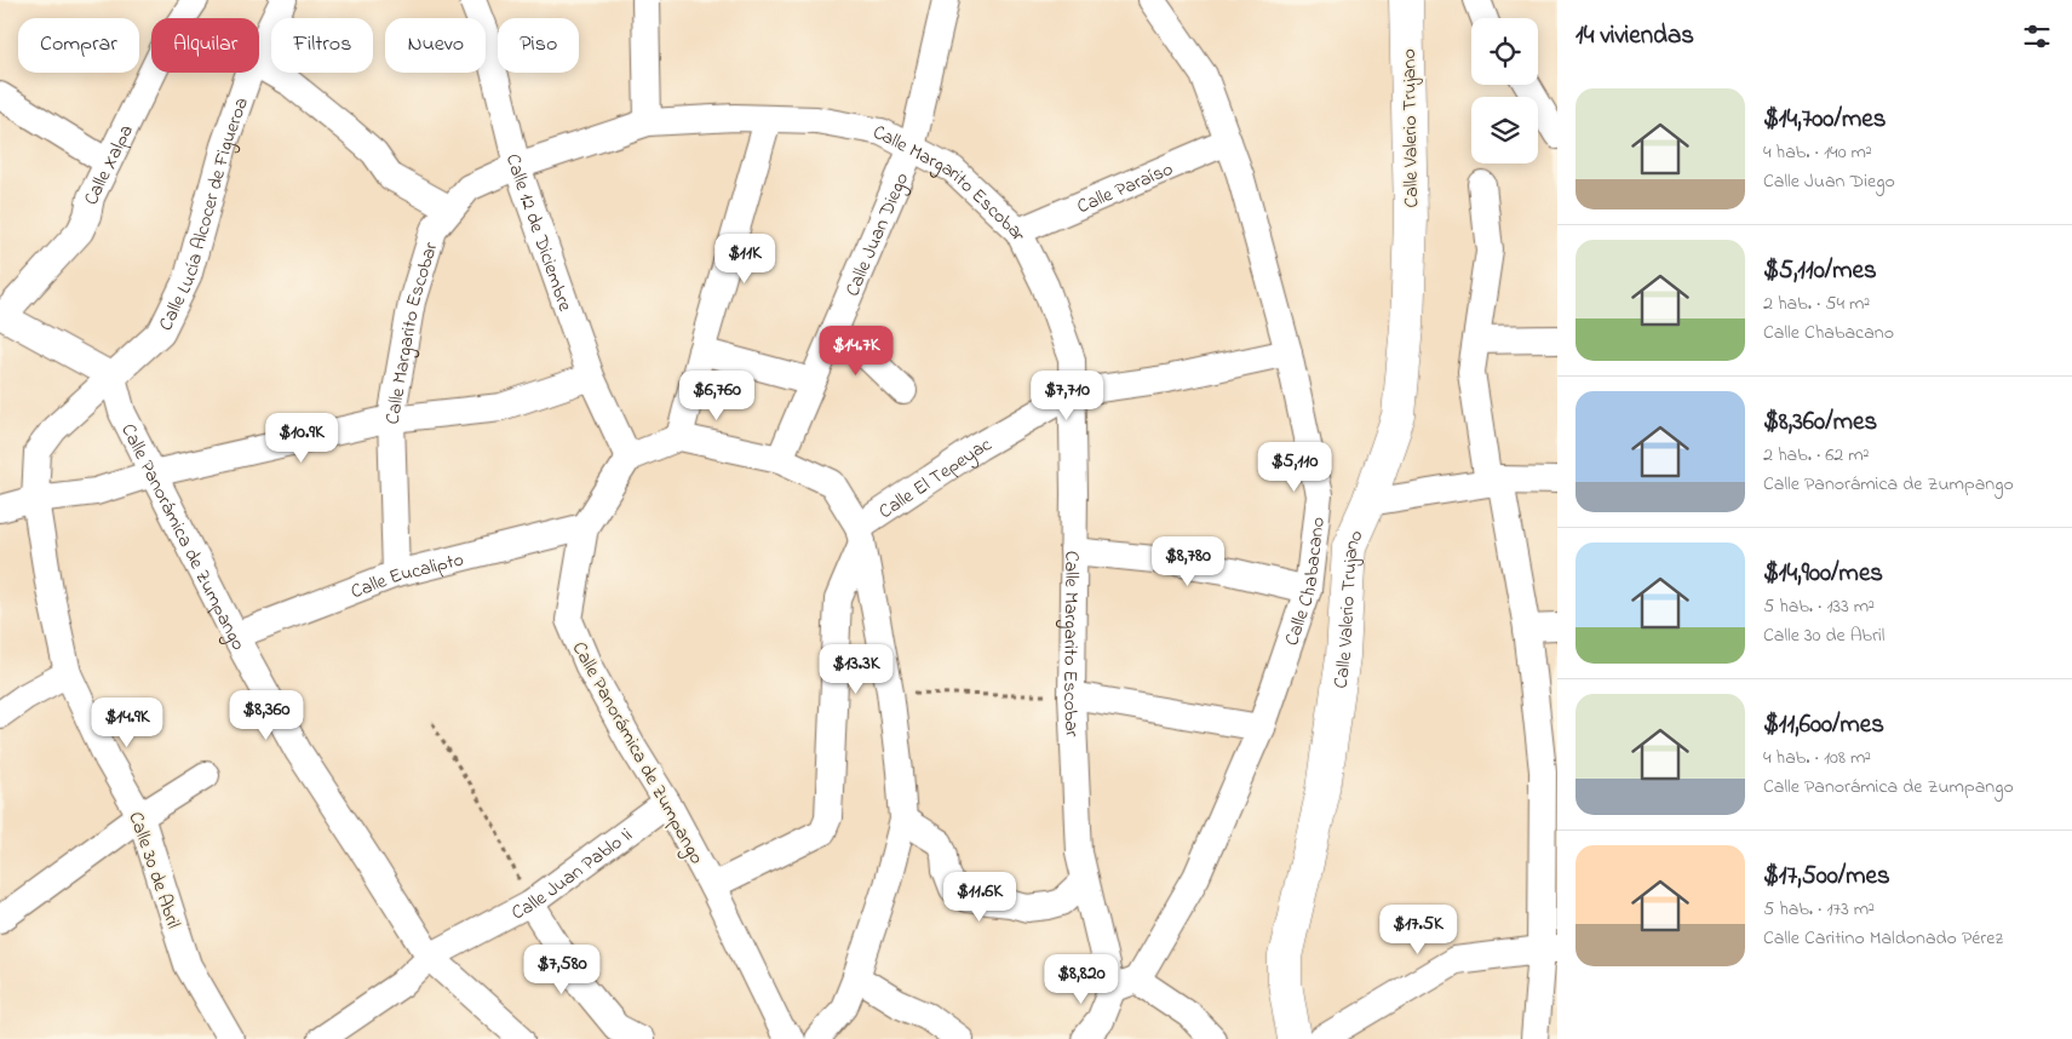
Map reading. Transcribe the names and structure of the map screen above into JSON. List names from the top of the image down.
{
  "streets": {
    "street": [
      "Calle Valerio Trujano",
      "Calle Xalpa",
      "Calle Paraíso",
      "Calle Margarito Escobar",
      "Calle Lucía Alcocer de Figueroa",
      "Calle 12 de Diciembre",
      "Calle Juan Diego",
      "Calle El Tepeyac",
      "Calle Panorámica de Zumpango",
      "Calle Eucalipto",
      "Calle Chabacano",
      "Calle 30 de Abril",
      "Calle Juan Pablo Ii"
    ]
  },
  "crossings": [
    ["Calle Paraíso", "Calle Margarito Escobar"],
    ["Calle Paraíso", "Calle Chabacano"],
    ["Calle Margarito Escobar", "Calle 12 de Diciembre"],
    ["Calle Margarito Escobar", "Calle Juan Diego"],
    ["Calle Margarito Escobar", "Calle El Tepeyac"],
    ["Calle Margarito Escobar", "Calle Eucalipto"],
    ["Calle Lucía Alcocer de Figueroa", "Calle Panorámica de Zumpango"],
    ["Calle Lucía Alcocer de Figueroa", "Calle 30 de Abril"],
    ["Calle 12 de Diciembre", "Calle Panorámica de Zumpango"],
    ["Calle El Tepeyac", "Calle Panorámica de Zumpango"],
    ["Calle El Tepeyac", "Calle Chabacano"],
    ["Calle Panorámica de Zumpango", "Calle Eucalipto"],
    ["Calle Panorámica de Zumpango", "Calle Juan Pablo Ii"]
  ],
  "page": {
    "heading": "14 viviendas",
    "chip": [
      "Comprar",
      "Alquilar",
      "Filtros",
      "Nuevo",
      "Piso"
    ],
    "list": [
      {
        "name": "$14,700/mes",
        "note": "4 hab. · 140 m² · Calle Juan Diego"
      },
      {
        "name": "$5,110/mes",
        "note": "2 hab. · 54 m² · Calle Chabacano"
      },
      {
        "name": "$8,360/mes",
        "note": "2 hab. · 62 m² · Calle Panorámica de Zumpango"
      },
      {
        "name": "$14,900/mes",
        "note": "5 hab. · 133 m² · Calle 30 de Abril"
      },
      {
        "name": "$11,600/mes",
        "note": "4 hab. · 108 m² · Calle Panorámica de Zumpango"
      },
      {
        "name": "$17,500/mes",
        "note": "5 hab. · 173 m² · Calle Caritino Maldonado Pérez"
      }
    ],
    "price": [
      "$11K",
      "$14.7K",
      "$6,760",
      "$7,710",
      "$10.9K",
      "$5,110",
      "$8,780",
      "$13.3K",
      "$8,360",
      "$14.9K",
      "$11.6K",
      "$17.5K",
      "$7,580",
      "$8,820"
    ]
  }
}
